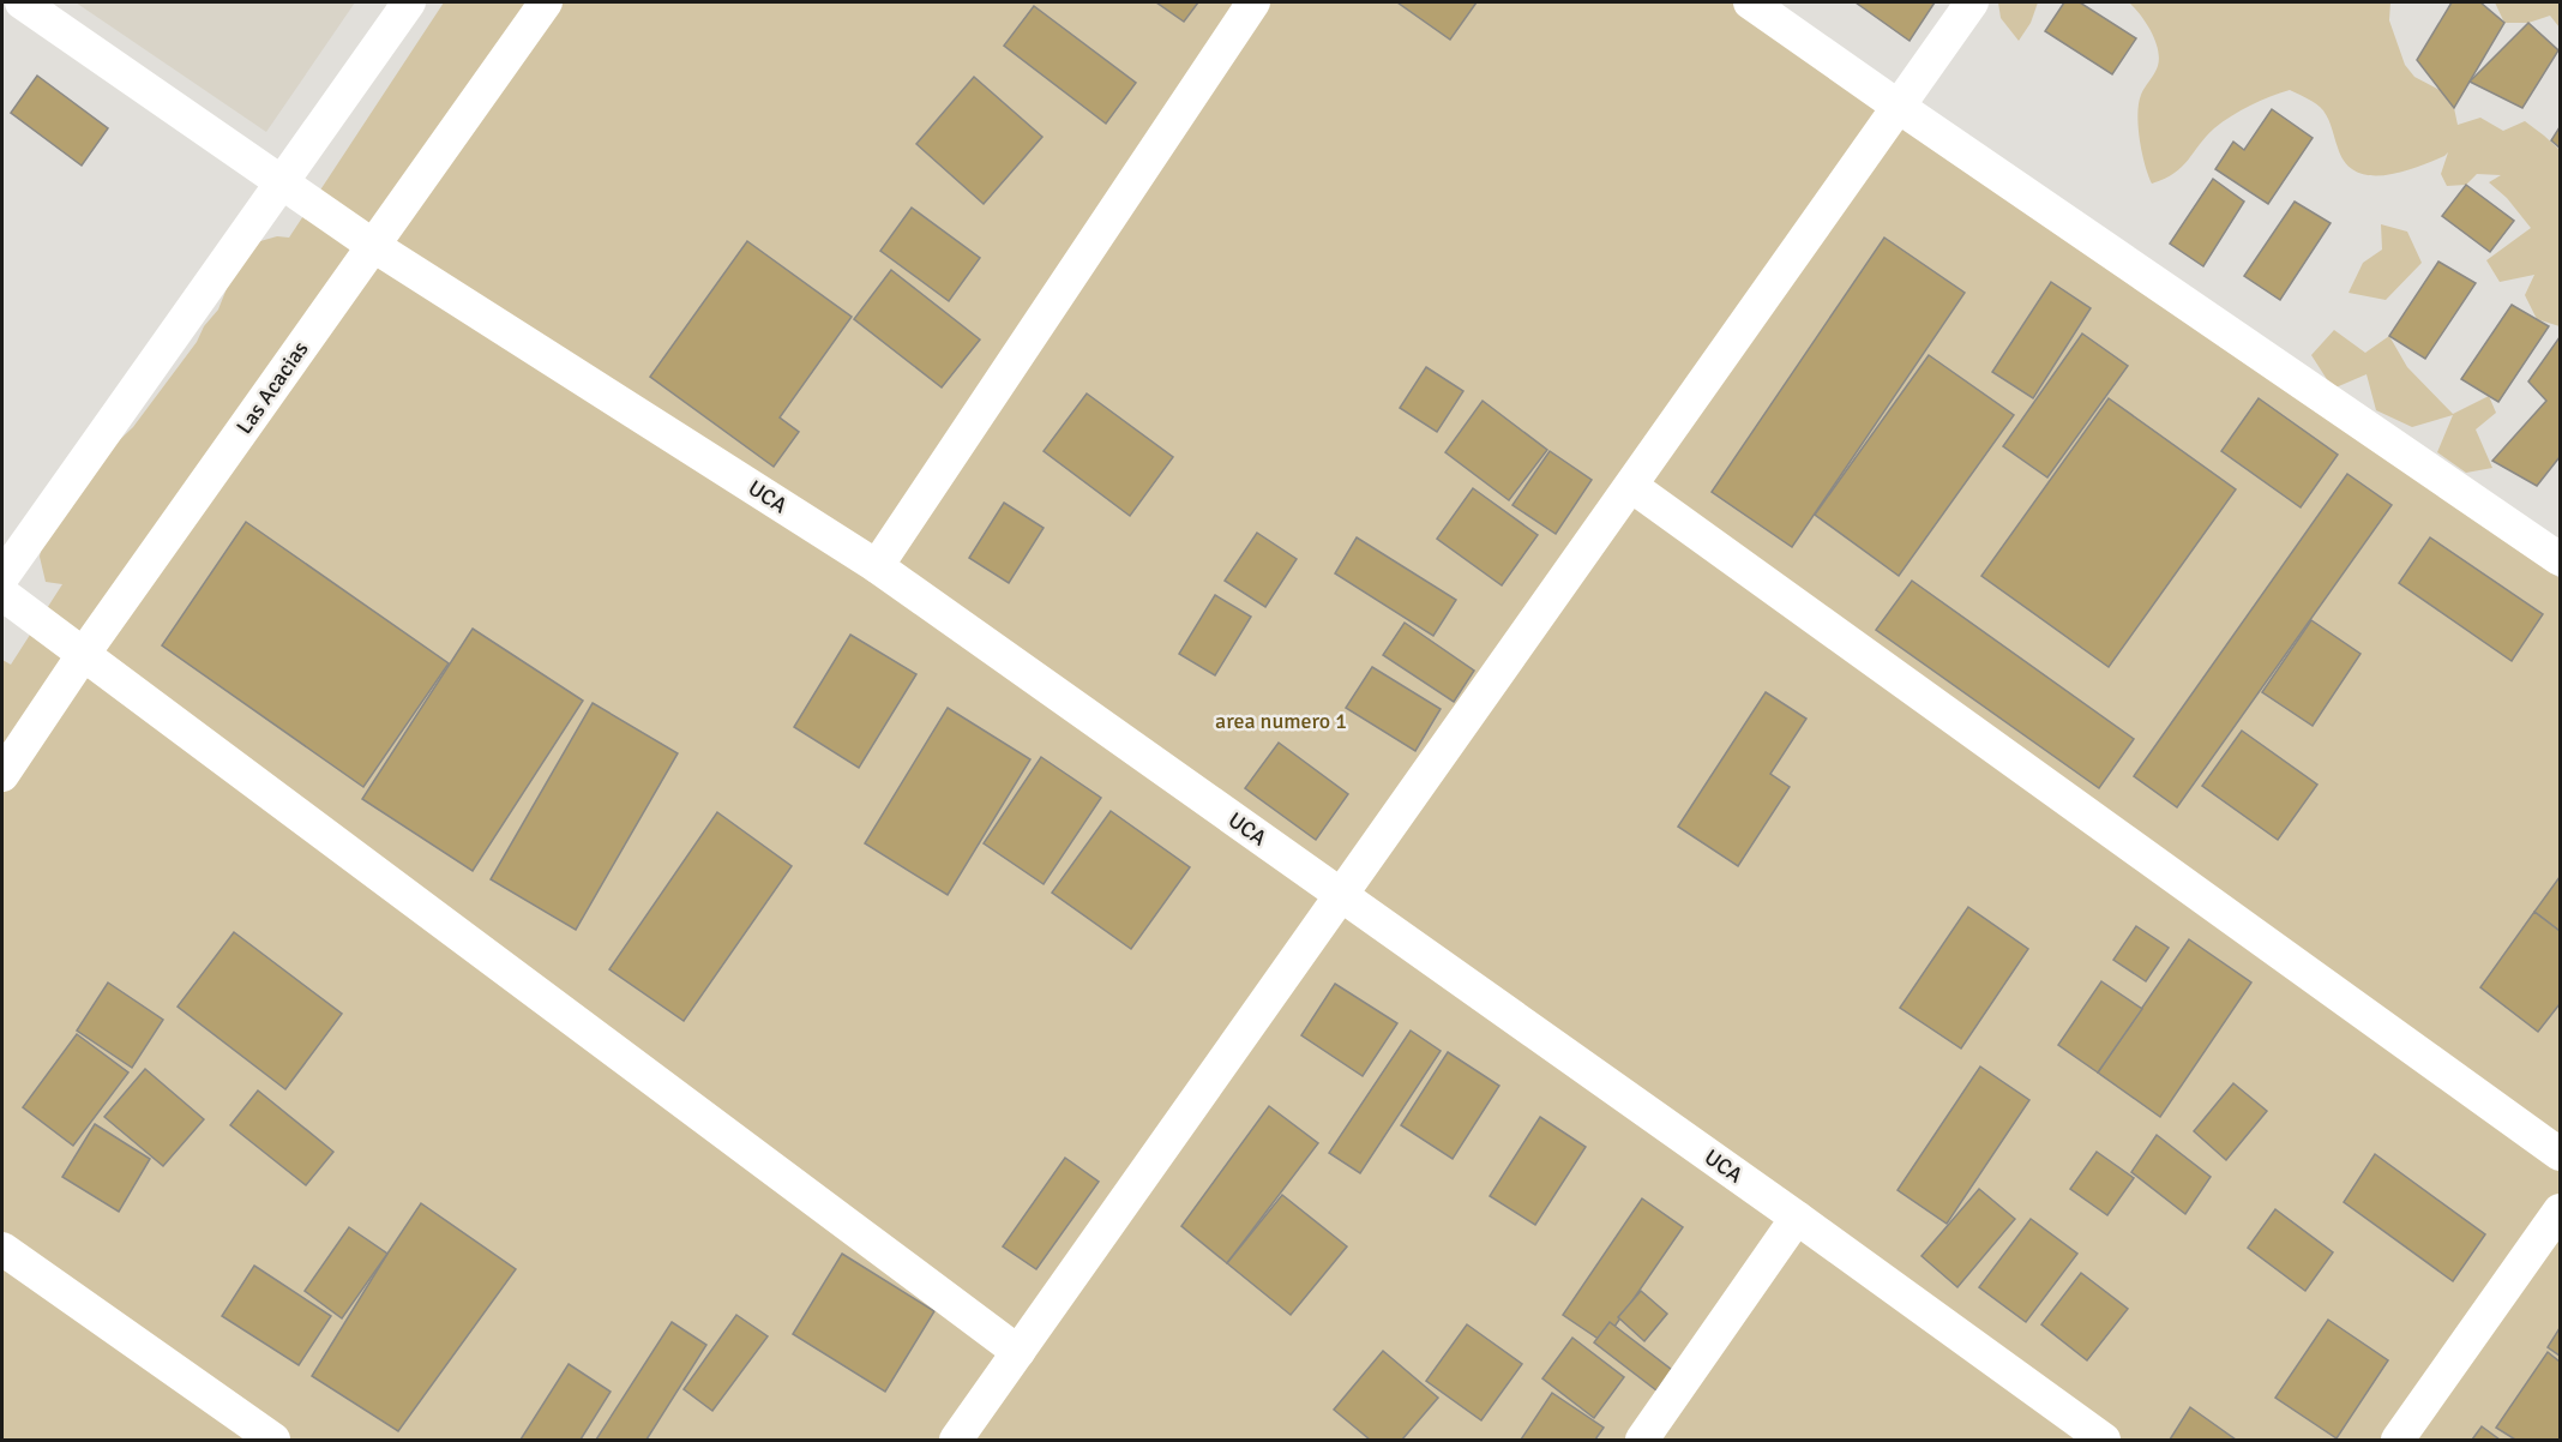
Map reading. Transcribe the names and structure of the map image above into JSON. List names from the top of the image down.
{
  "streets": {
    "street": ["Las Acacias", "UCA"]
  },
  "crossings": [
    ["Las Acacias", "UCA"]
  ],
  "parks": ["area numero 1"]
}
